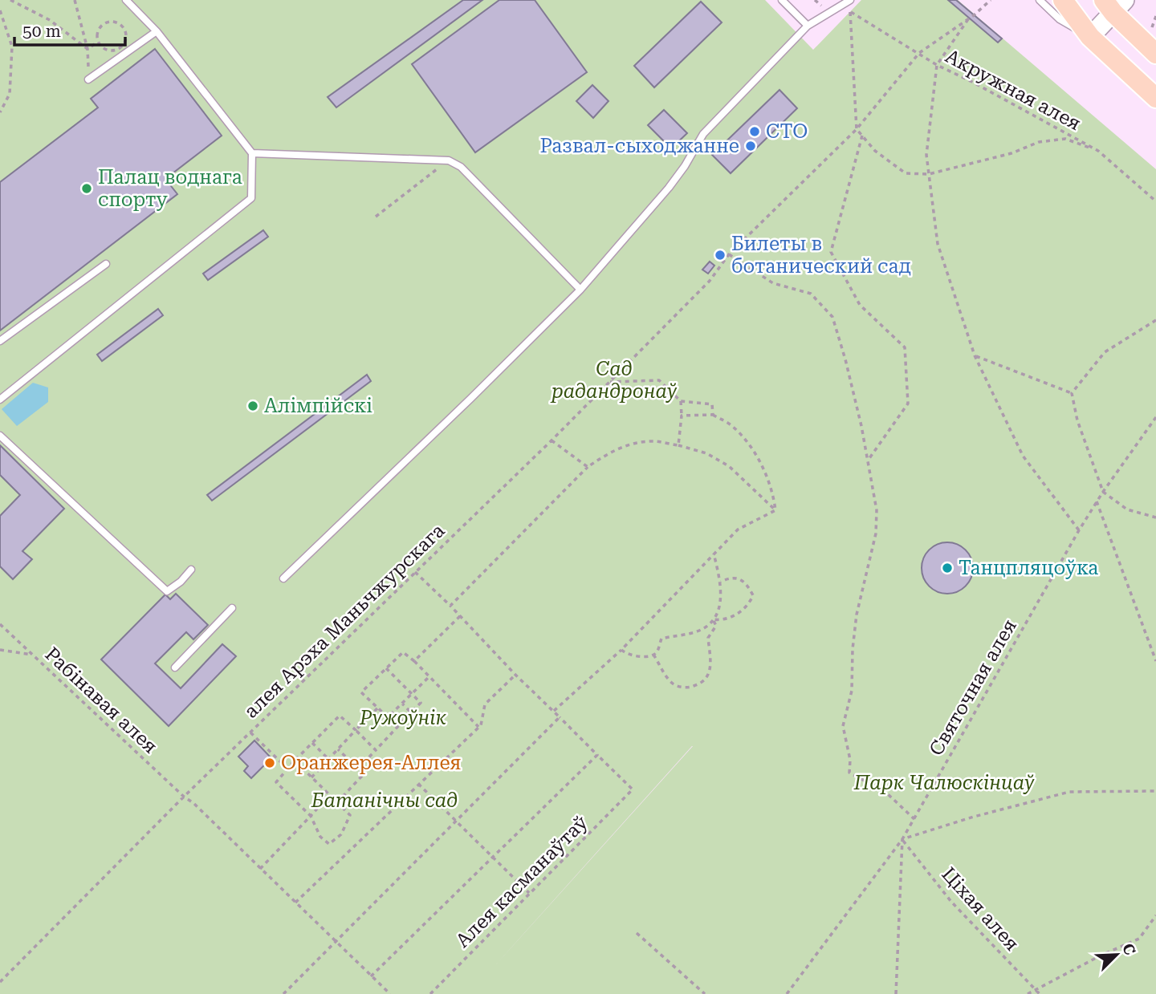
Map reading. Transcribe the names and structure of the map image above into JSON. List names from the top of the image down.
{
  "streets": {
    "path": [
      "Акружная алея",
      "алея Арэха Маньчжурскага",
      "Святочная алея",
      "Рабінавая алея",
      "Алея касманаўтаў",
      "Ціхая алея"
    ]
  },
  "crossings": [
    ["Акружная алея", "алея Арэха Маньчжурскага"],
    ["алея Арэха Маньчжурскага", "Рабінавая алея"],
    ["Святочная алея", "Ціхая алея"]
  ],
  "parks": [
    "Сад радандронаў",
    "Ружоўнік",
    "Парк Чалюскінцаў",
    "Батанічны сад"
  ],
  "places": [
    "СТО",
    "Развал-сыходжанне",
    "Палац воднага спорту",
    "Билеты в ботанический сад",
    "Алімпійскі",
    "Танцпляцоўка",
    "Оранжерея-Аллея"
  ],
  "scale_bar": "50 m",
  "north": "top right"
}
